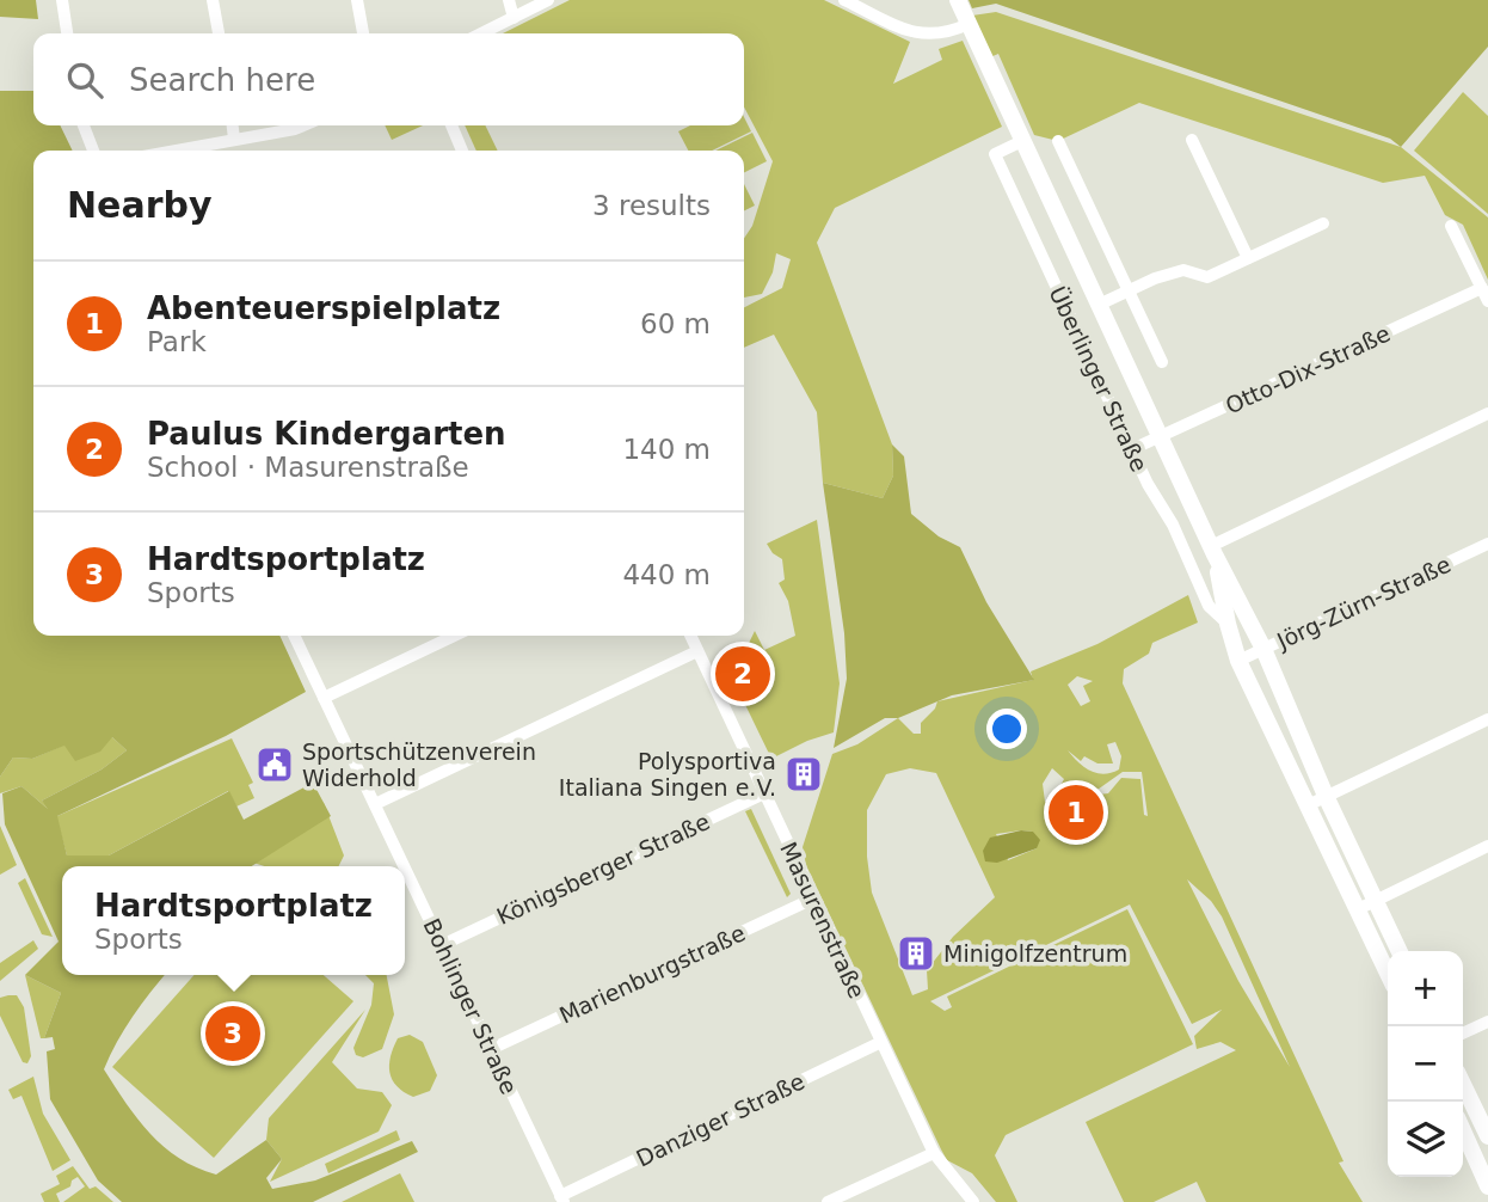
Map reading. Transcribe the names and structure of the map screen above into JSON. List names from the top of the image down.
{
  "streets": {
    "street": [
      "Otto-Dix-Straße",
      "Überlinger Straße",
      "Jörg-Zürn-Straße",
      "Königsberger Straße",
      "Masurenstraße",
      "Marienburgstraße",
      "Bohlinger Straße",
      "Danziger Straße"
    ]
  },
  "crossings": [
    ["Otto-Dix-Straße", "Überlinger Straße"],
    ["Überlinger Straße", "Jörg-Zürn-Straße"],
    ["Königsberger Straße", "Masurenstraße"],
    ["Königsberger Straße", "Bohlinger Straße"],
    ["Masurenstraße", "Marienburgstraße"],
    ["Masurenstraße", "Danziger Straße"],
    ["Marienburgstraße", "Bohlinger Straße"],
    ["Bohlinger Straße", "Danziger Straße"]
  ],
  "places": {
    "public building": ["Sportschützenverein Widerhold"],
    "building": ["Polysportiva Italiana Singen e.V.", "Minigolfzentrum"]
  },
  "page": {
    "search": "Search here",
    "heading": ["Nearby", "3 results"],
    "list": [
      {
        "mark": "1",
        "name": "Abenteuerspielplatz",
        "note": "Park",
        "value": "60 m"
      },
      {
        "mark": "2",
        "name": "Paulus Kindergarten",
        "note": "School · Masurenstraße",
        "value": "140 m"
      },
      {
        "mark": "3",
        "name": "Hardtsportplatz",
        "note": "Sports",
        "value": "440 m"
      }
    ],
    "pins": ["2", "1", "3"],
    "popup": ["Hardtsportplatz", "Sports"],
    "map_buttons": ["+", "−"]
  }
}
